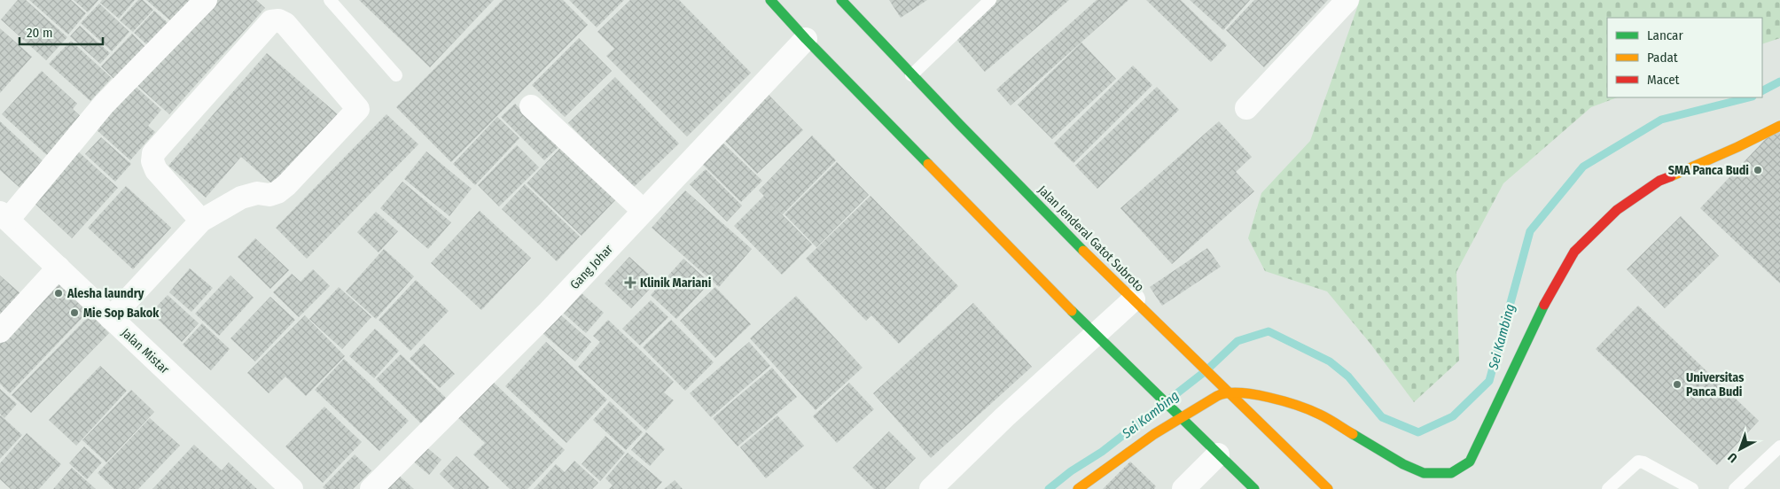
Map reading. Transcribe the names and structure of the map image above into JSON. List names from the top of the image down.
{
  "streets": {
    "main road": ["Jalan Jenderal Gatot Subroto"],
    "street": ["Gang Johar", "Jalan Mistar"]
  },
  "water": ["Sei Kambing"],
  "places": {
    "other": [
      "SMA Panca Budi",
      "Alesha laundry",
      "Mie Sop Bakok",
      "Universitas Panca Budi"
    ],
    "health": ["Klinik Mariani"]
  },
  "legend": ["Lancar", "Padat", "Macet"],
  "scale_bar": "20 m",
  "north": "bottom left"
}
